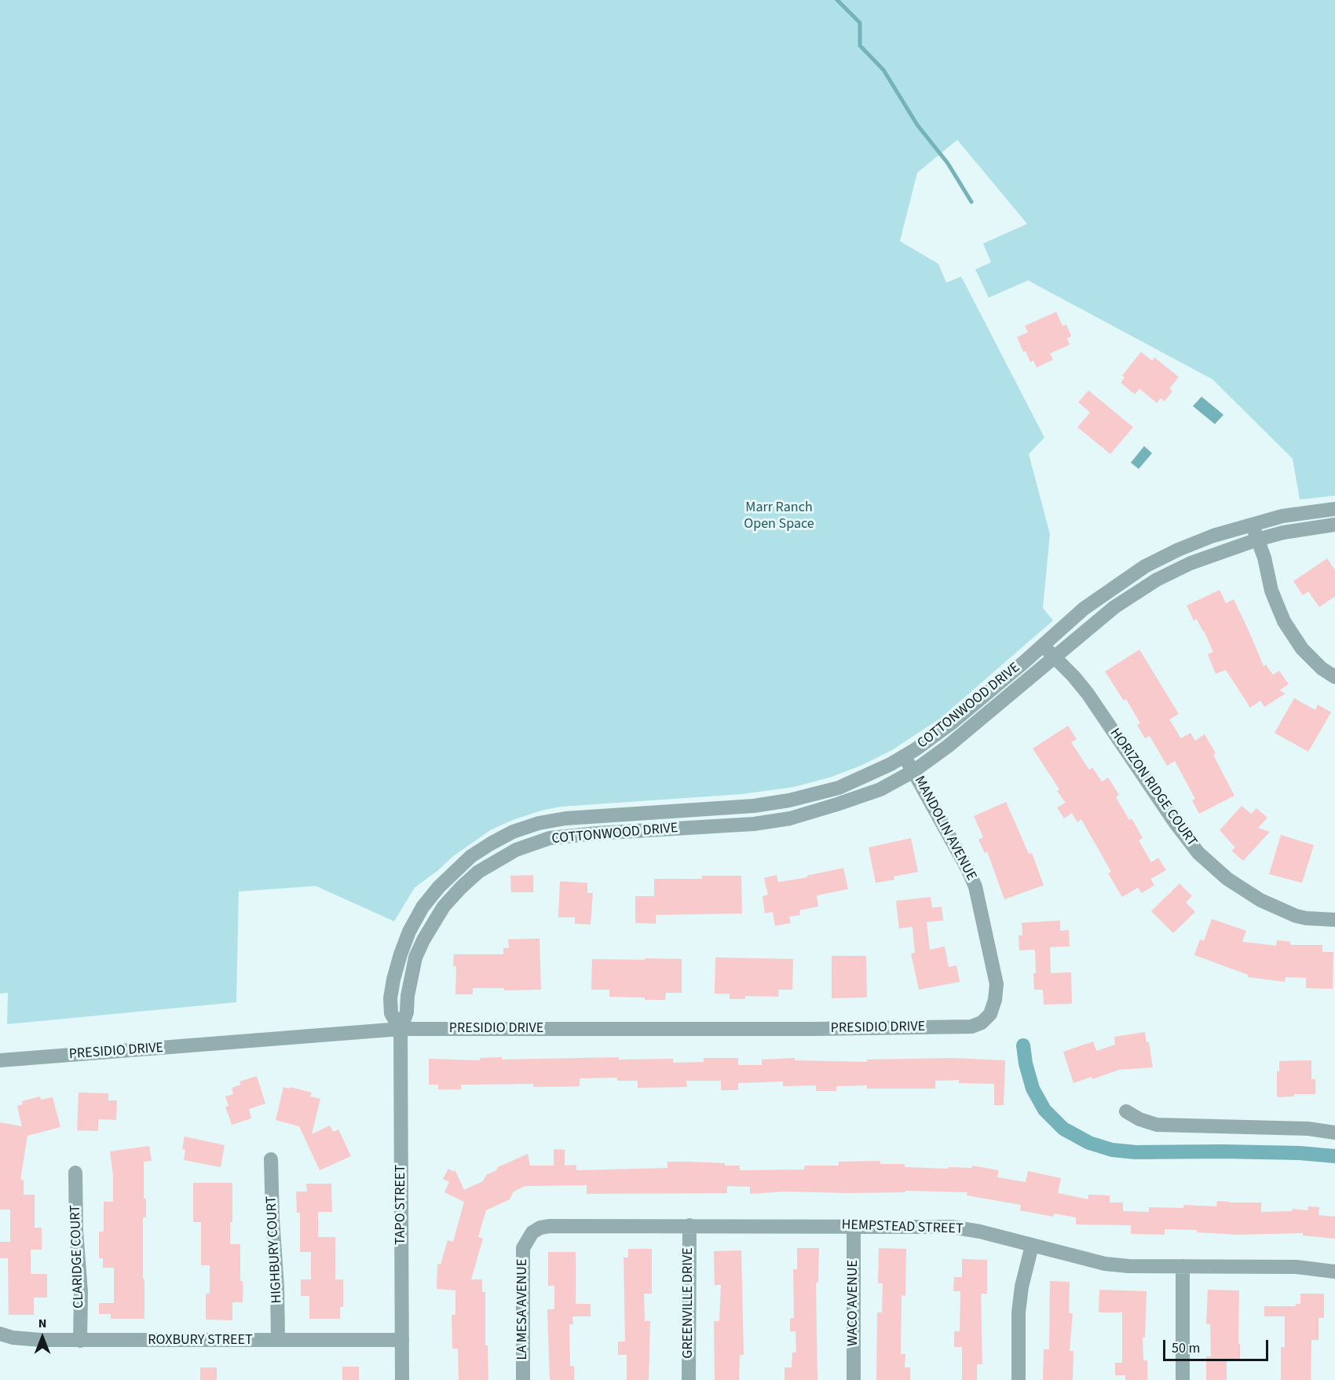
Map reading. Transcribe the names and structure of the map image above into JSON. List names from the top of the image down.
{
  "streets": {
    "street": [
      "COTTONWOOD DRIVE",
      "HORIZON RIDGE COURT",
      "MANDOLIN AVENUE",
      "PRESIDIO DRIVE",
      "TAPO STREET",
      "HEMPSTEAD STREET",
      "HIGHBURY COURT",
      "CLARIDGE COURT",
      "GREENVILLE DRIVE",
      "WACO AVENUE",
      "LA MESA AVENUE",
      "ROXBURY STREET"
    ]
  },
  "crossings": [
    ["COTTONWOOD DRIVE", "HORIZON RIDGE COURT"],
    ["COTTONWOOD DRIVE", "MANDOLIN AVENUE"],
    ["COTTONWOOD DRIVE", "PRESIDIO DRIVE"],
    ["COTTONWOOD DRIVE", "TAPO STREET"],
    ["MANDOLIN AVENUE", "PRESIDIO DRIVE"],
    ["PRESIDIO DRIVE", "TAPO STREET"],
    ["TAPO STREET", "ROXBURY STREET"],
    ["HEMPSTEAD STREET", "GREENVILLE DRIVE"],
    ["HEMPSTEAD STREET", "WACO AVENUE"],
    ["HEMPSTEAD STREET", "LA MESA AVENUE"],
    ["HIGHBURY COURT", "ROXBURY STREET"],
    ["CLARIDGE COURT", "ROXBURY STREET"]
  ],
  "parks": ["Marr Ranch Open Space"],
  "scale_bar": "50 m",
  "north": "top"
}
